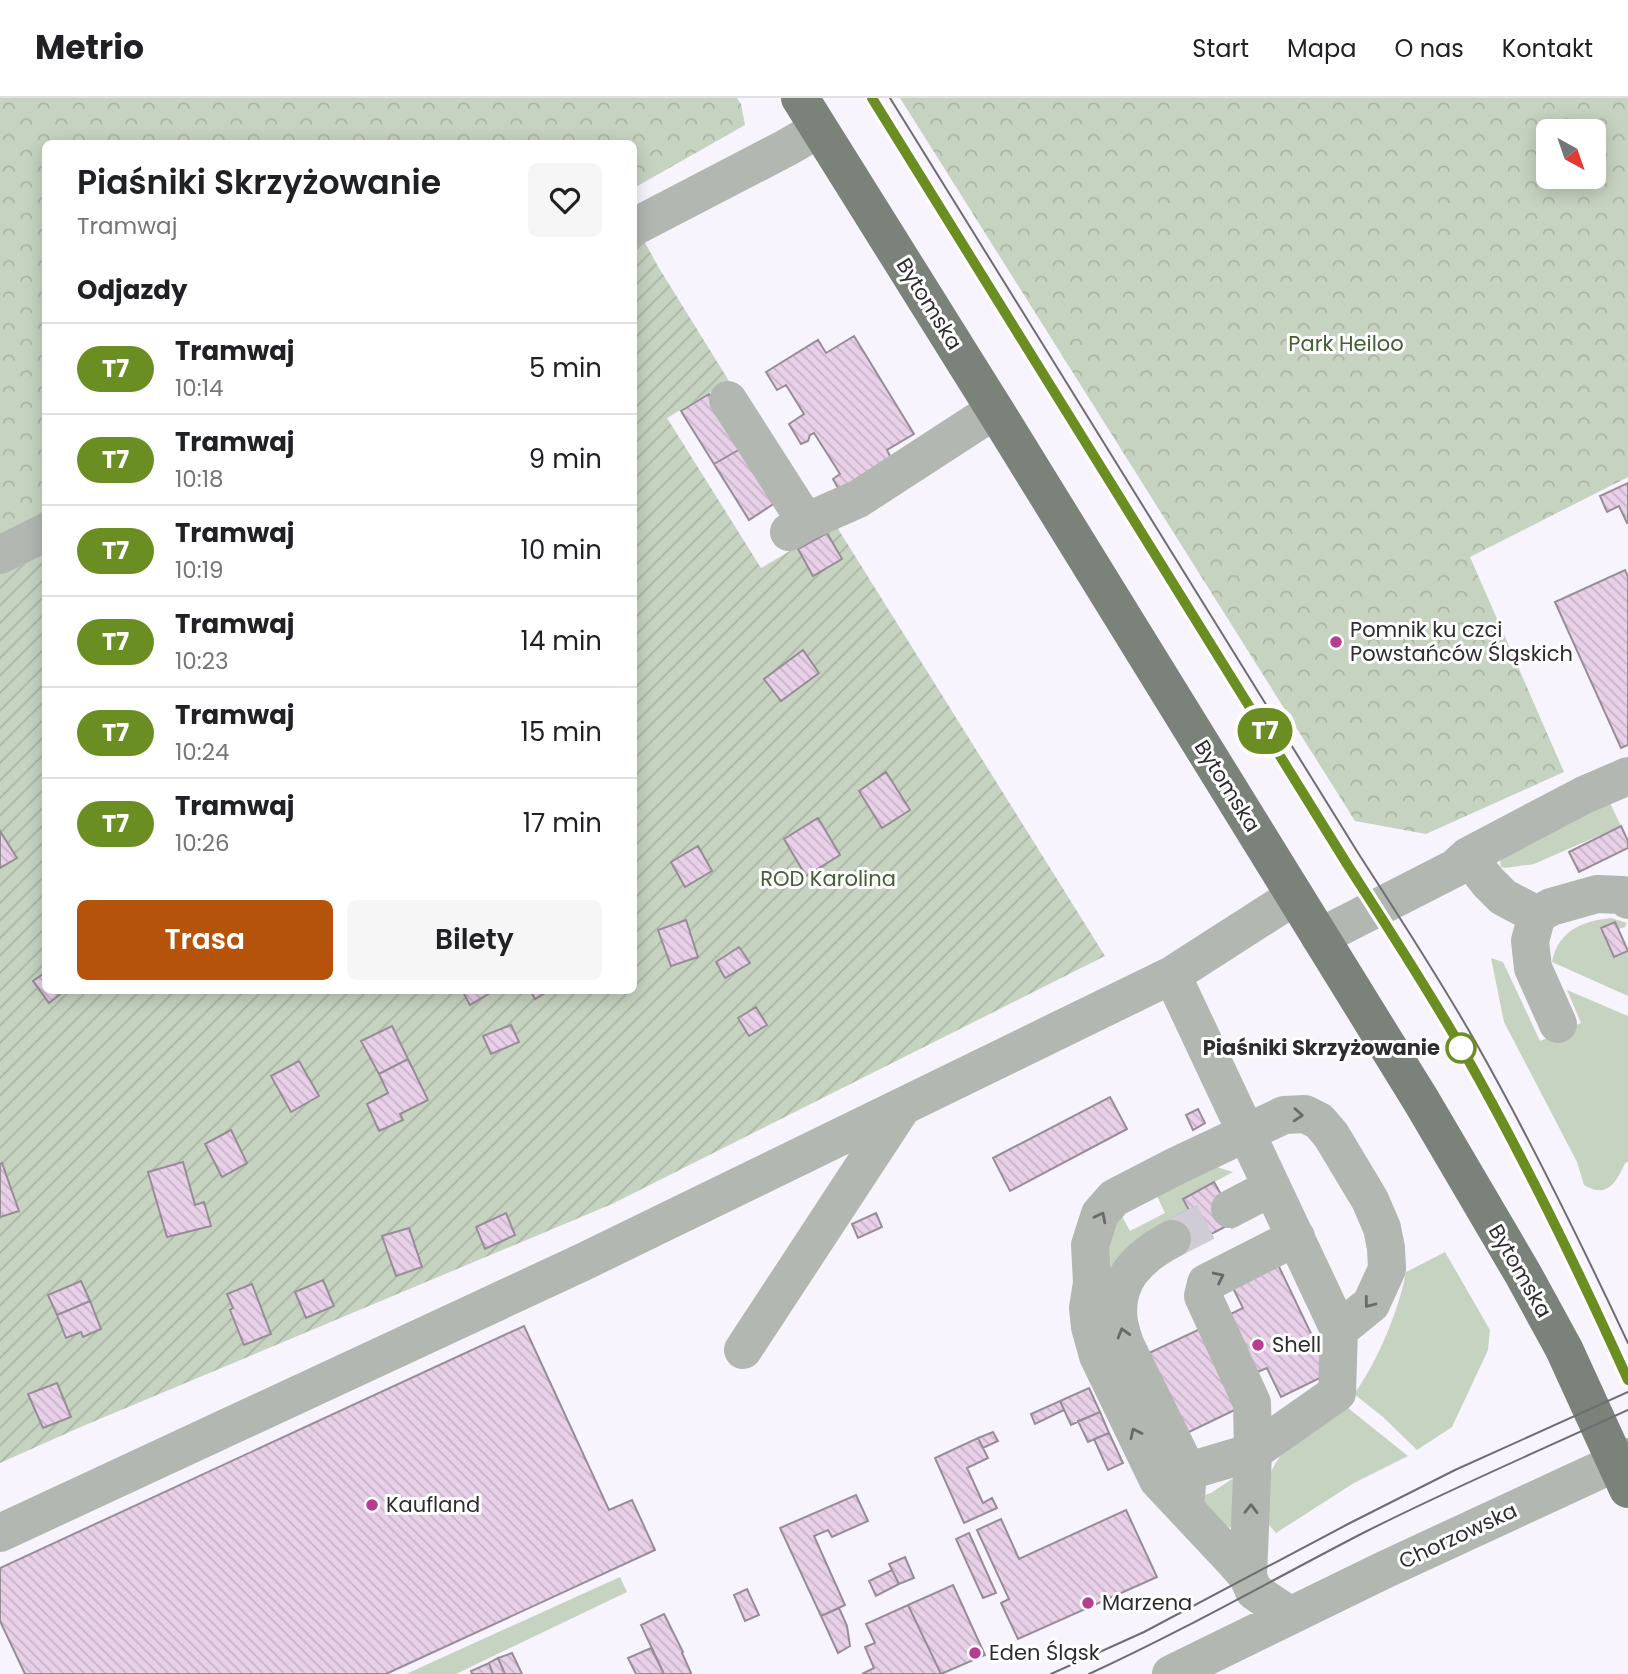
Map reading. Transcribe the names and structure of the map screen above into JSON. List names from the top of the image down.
{
  "streets": {
    "main road": ["Bytomska"],
    "street": ["Chorzowska"]
  },
  "crossings": [
    ["Bytomska", "Chorzowska"]
  ],
  "parks": ["Park Heiloo", "ROD Karolina"],
  "places": [
    "Pomnik ku czci Powstańców Śląskich",
    "Piaśniki Skrzyżowanie",
    "Shell",
    "Kaufland",
    "Marzena",
    "Eden Śląsk"
  ],
  "lines": ["tram line T7"],
  "north": "bottom right",
  "page": {
    "header": "Metrio",
    "nav": [
      "Start",
      "Mapa",
      "O nas",
      "Kontakt"
    ],
    "on_map": "T7",
    "heading": [
      ["Piaśniki Skrzyżowanie", "Tramwaj"],
      "Odjazdy"
    ],
    "list": [
      {
        "mark": "T7",
        "name": "Tramwaj",
        "note": "10:14",
        "value": "5 min"
      },
      {
        "mark": "T7",
        "name": "Tramwaj",
        "note": "10:18",
        "value": "9 min"
      },
      {
        "mark": "T7",
        "name": "Tramwaj",
        "note": "10:19",
        "value": "10 min"
      },
      {
        "mark": "T7",
        "name": "Tramwaj",
        "note": "10:23",
        "value": "14 min"
      },
      {
        "mark": "T7",
        "name": "Tramwaj",
        "note": "10:24",
        "value": "15 min"
      },
      {
        "mark": "T7",
        "name": "Tramwaj",
        "note": "10:26",
        "value": "17 min"
      }
    ],
    "buttons": ["Trasa", "Bilety"]
  }
}
